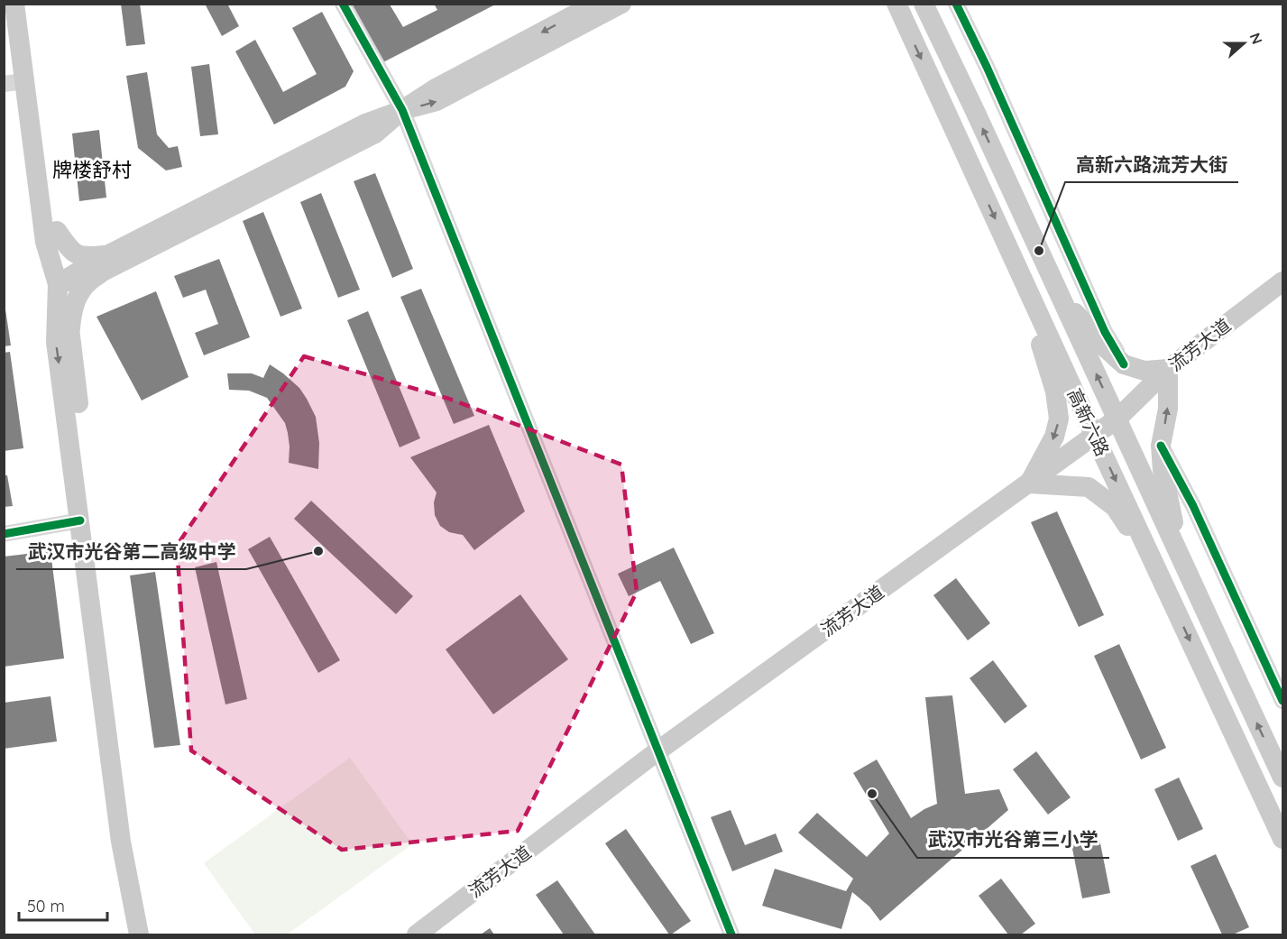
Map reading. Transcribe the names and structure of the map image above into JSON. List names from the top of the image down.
{
  "streets": {
    "main road": ["流芳大道", "高新六路"]
  },
  "crossings": [
    ["流芳大道", "高新六路"]
  ],
  "districts": ["牌楼舒村"],
  "places": ["高新六路流芳大街", "武汉市光谷第二高级中学", "武汉市光谷第三小学"],
  "scale_bar": "50 m",
  "north": "right"
}
